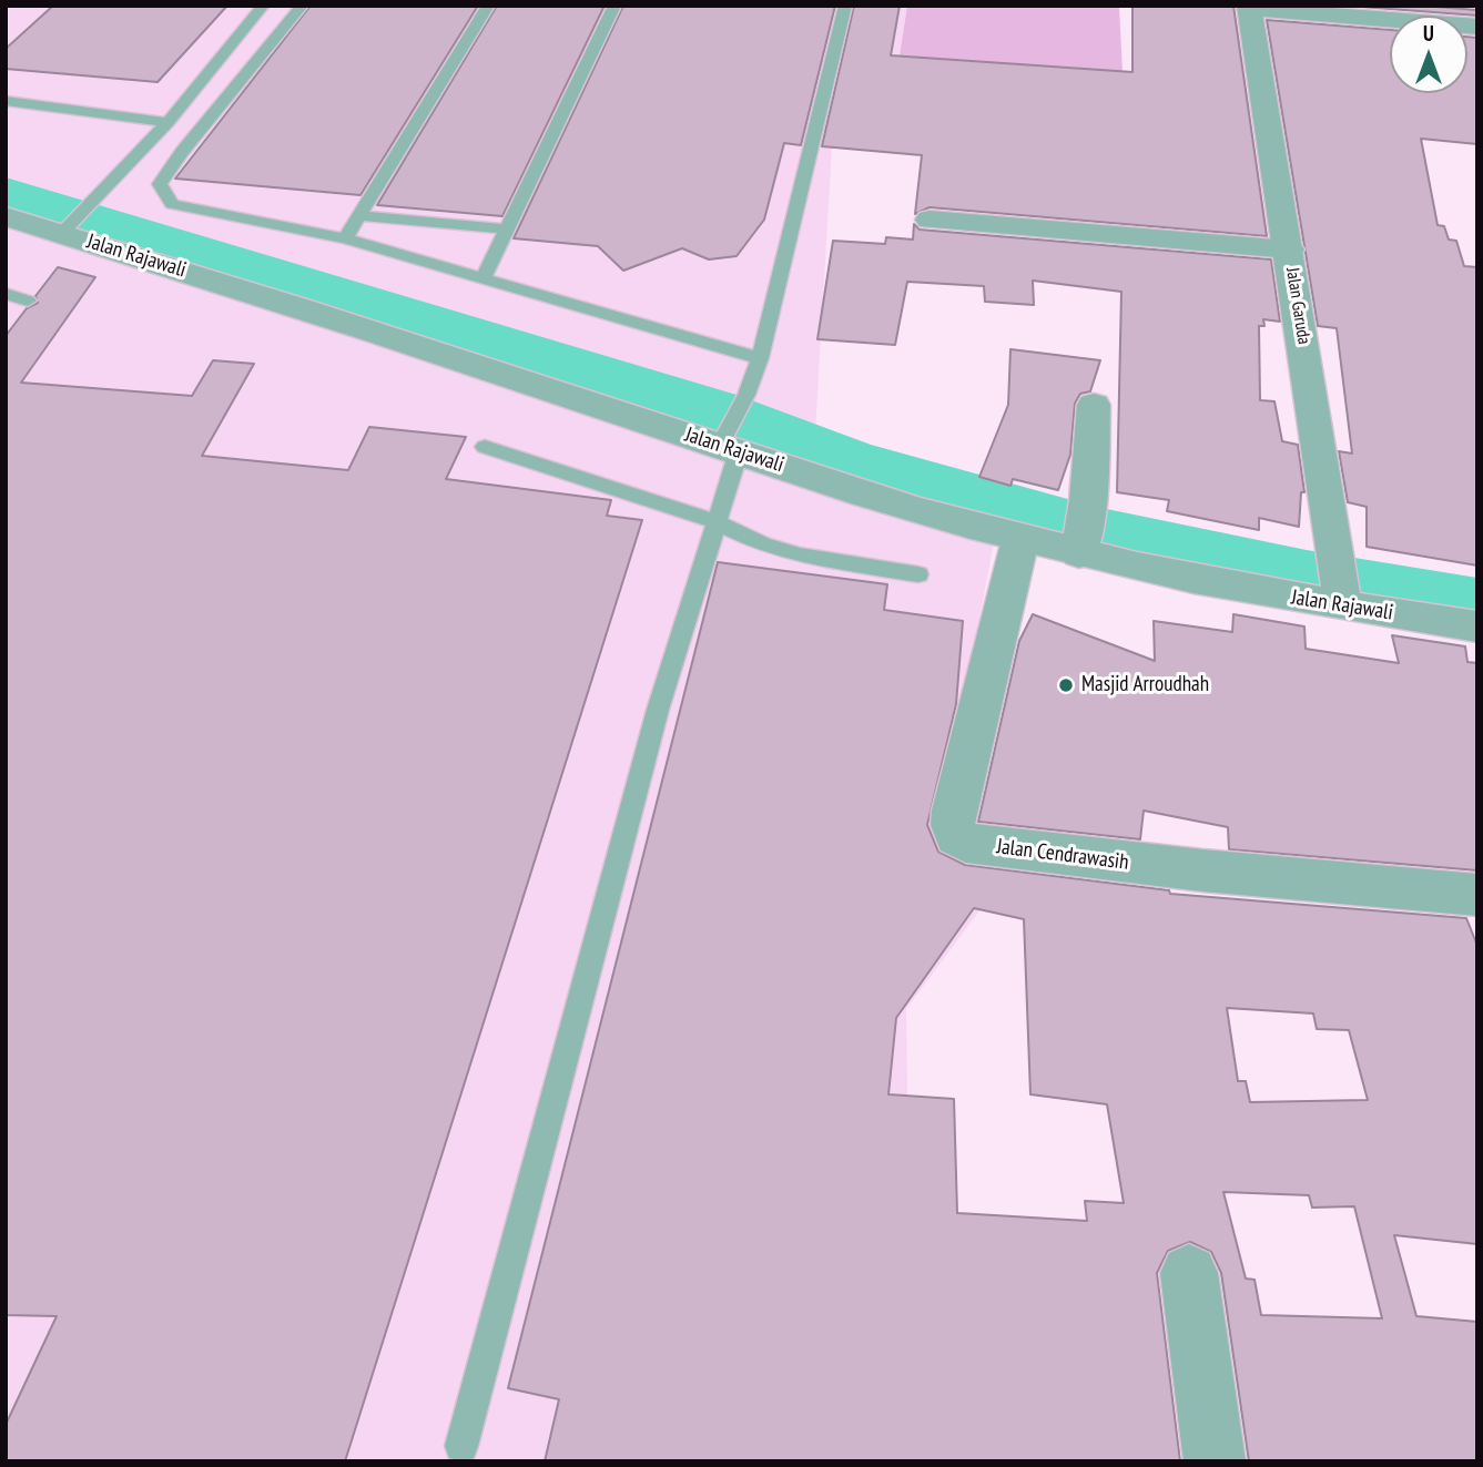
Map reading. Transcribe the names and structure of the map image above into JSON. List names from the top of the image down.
{
  "streets": {
    "street": ["Jalan Rajawali", "Jalan Garuda", "Jalan Cendrawasih"]
  },
  "crossings": [
    ["Jalan Rajawali", "Jalan Garuda"],
    ["Jalan Rajawali", "Jalan Cendrawasih"]
  ],
  "places": ["Masjid Arroudhah"],
  "north": "top"
}
